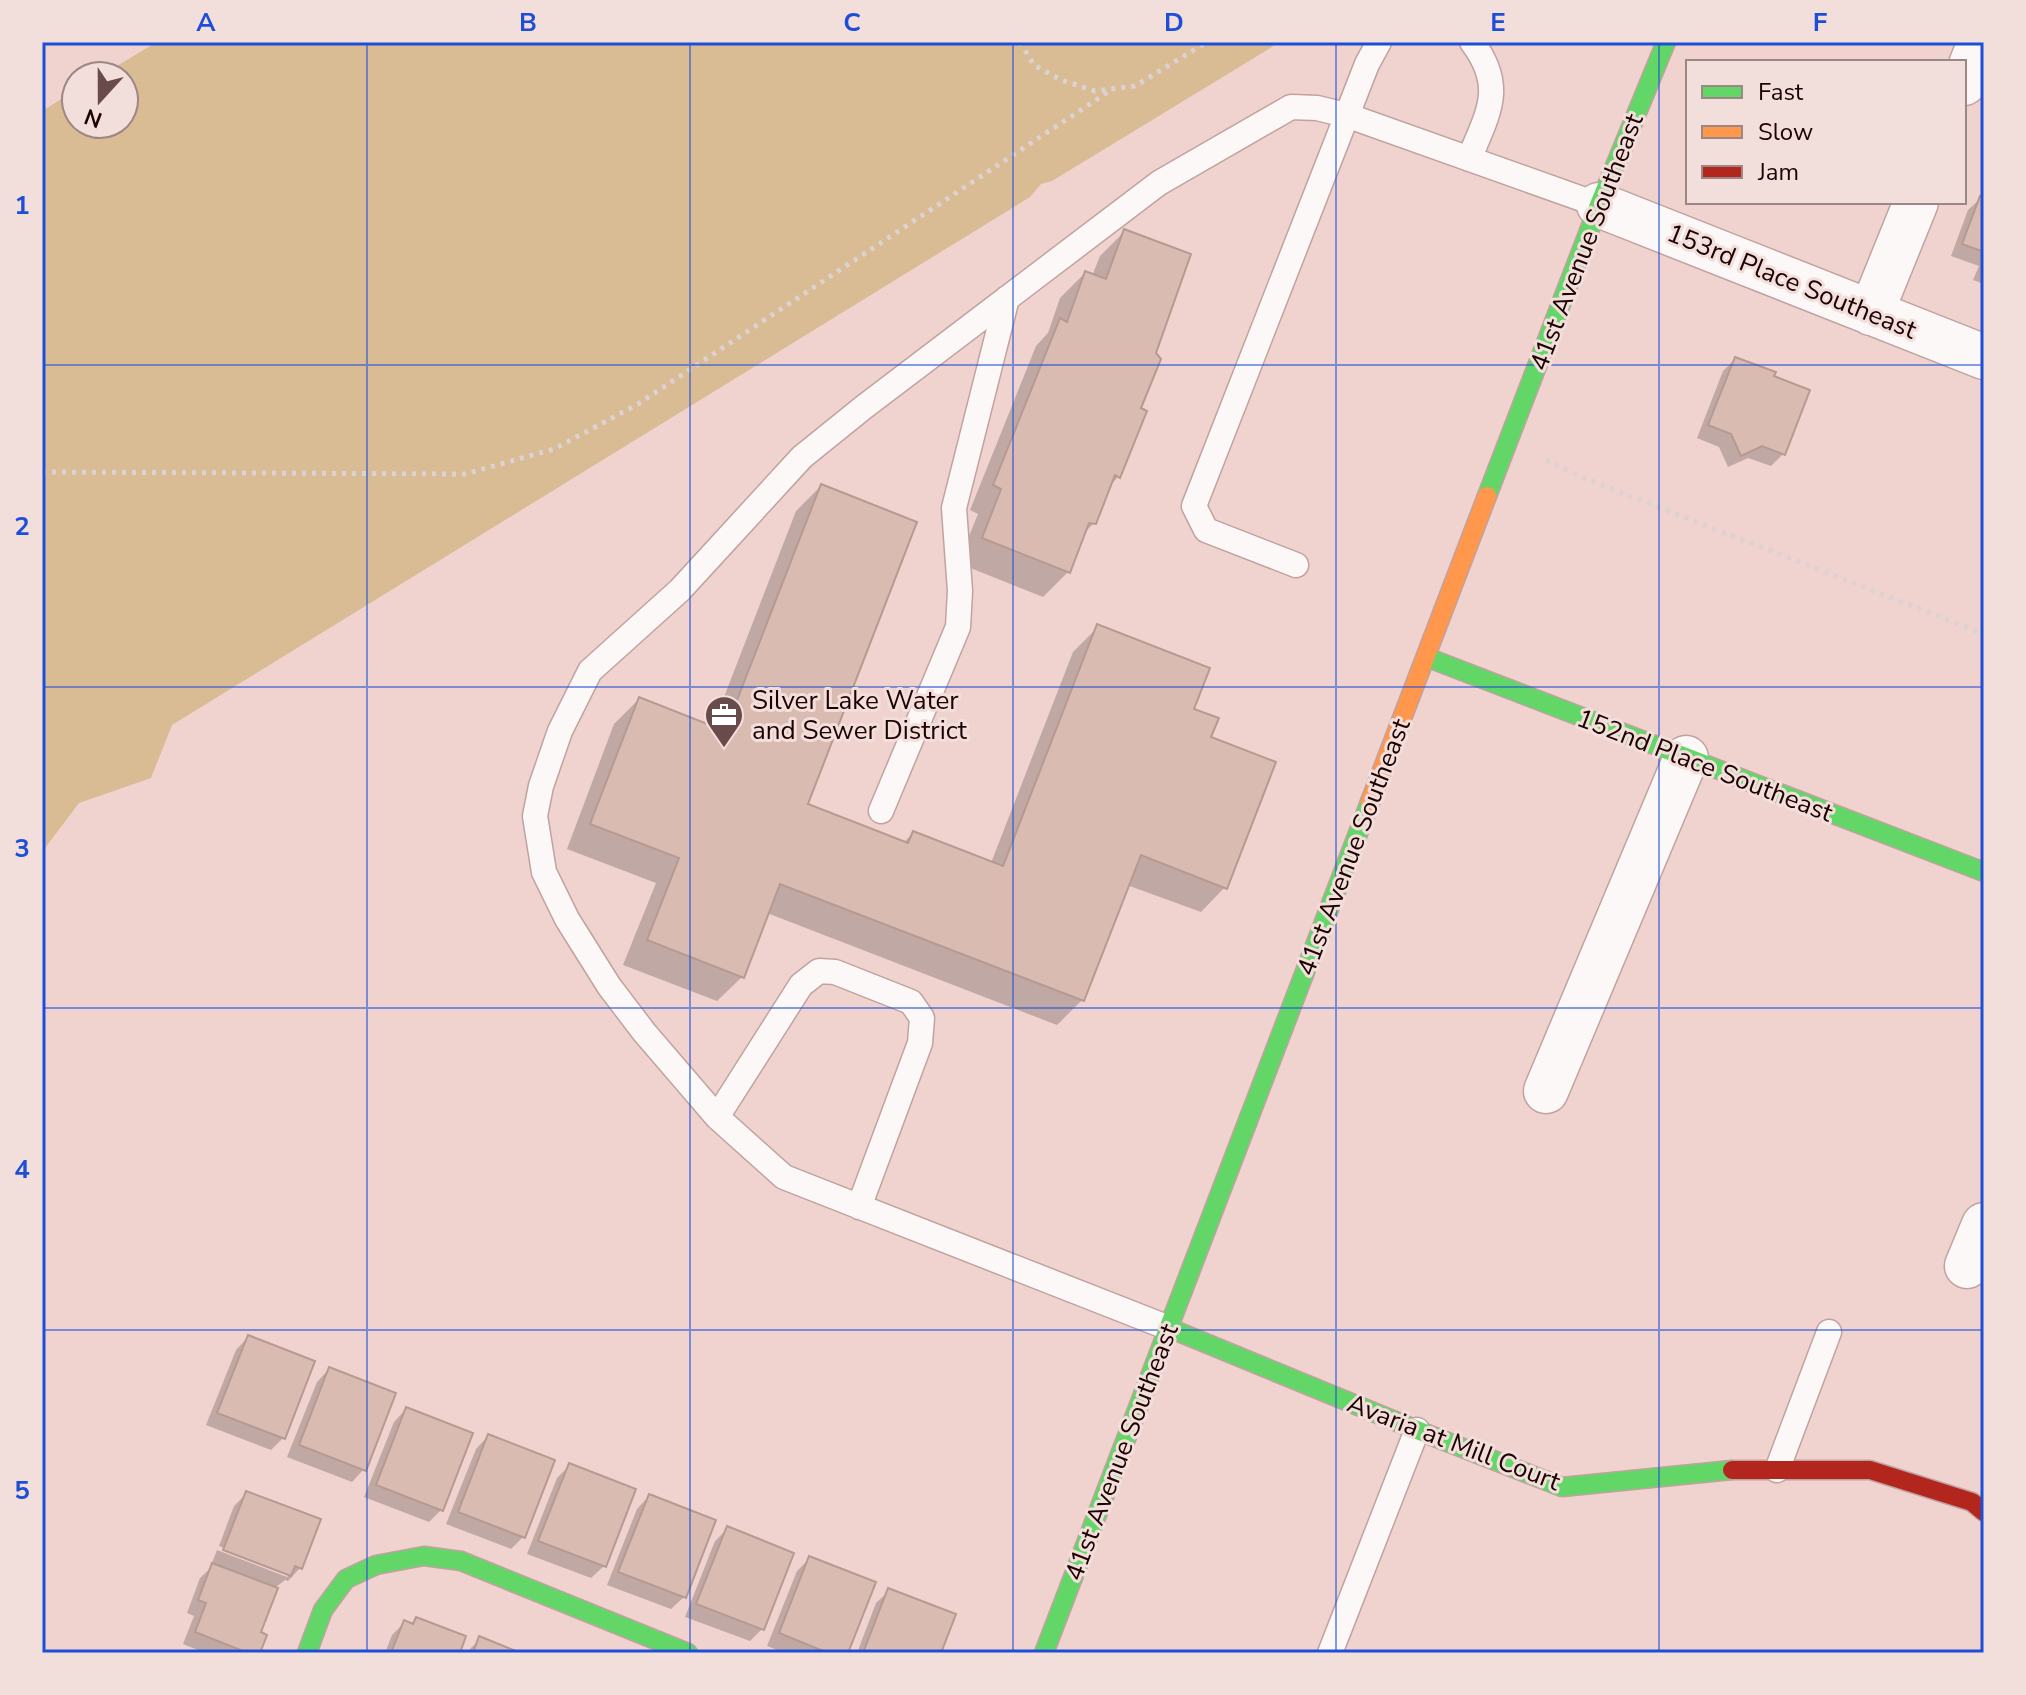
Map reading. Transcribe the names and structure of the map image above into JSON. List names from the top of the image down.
{
  "streets": {
    "street": [
      "41st Avenue Southeast",
      "153rd Place Southeast",
      "152nd Place Southeast",
      "Avaria at Mill Court"
    ]
  },
  "crossings": [
    ["41st Avenue Southeast", "153rd Place Southeast"],
    ["41st Avenue Southeast", "152nd Place Southeast"],
    ["41st Avenue Southeast", "Avaria at Mill Court"]
  ],
  "places": {
    "office": ["Silver Lake Water and Sewer District"]
  },
  "legend": ["Fast", "Slow", "Jam"],
  "north": "bottom",
  "grid": {
    "columns": [
      "A",
      "B",
      "C",
      "D",
      "E",
      "F"
    ],
    "rows": [
      "1",
      "2",
      "3",
      "4",
      "5"
    ]
  }
}
